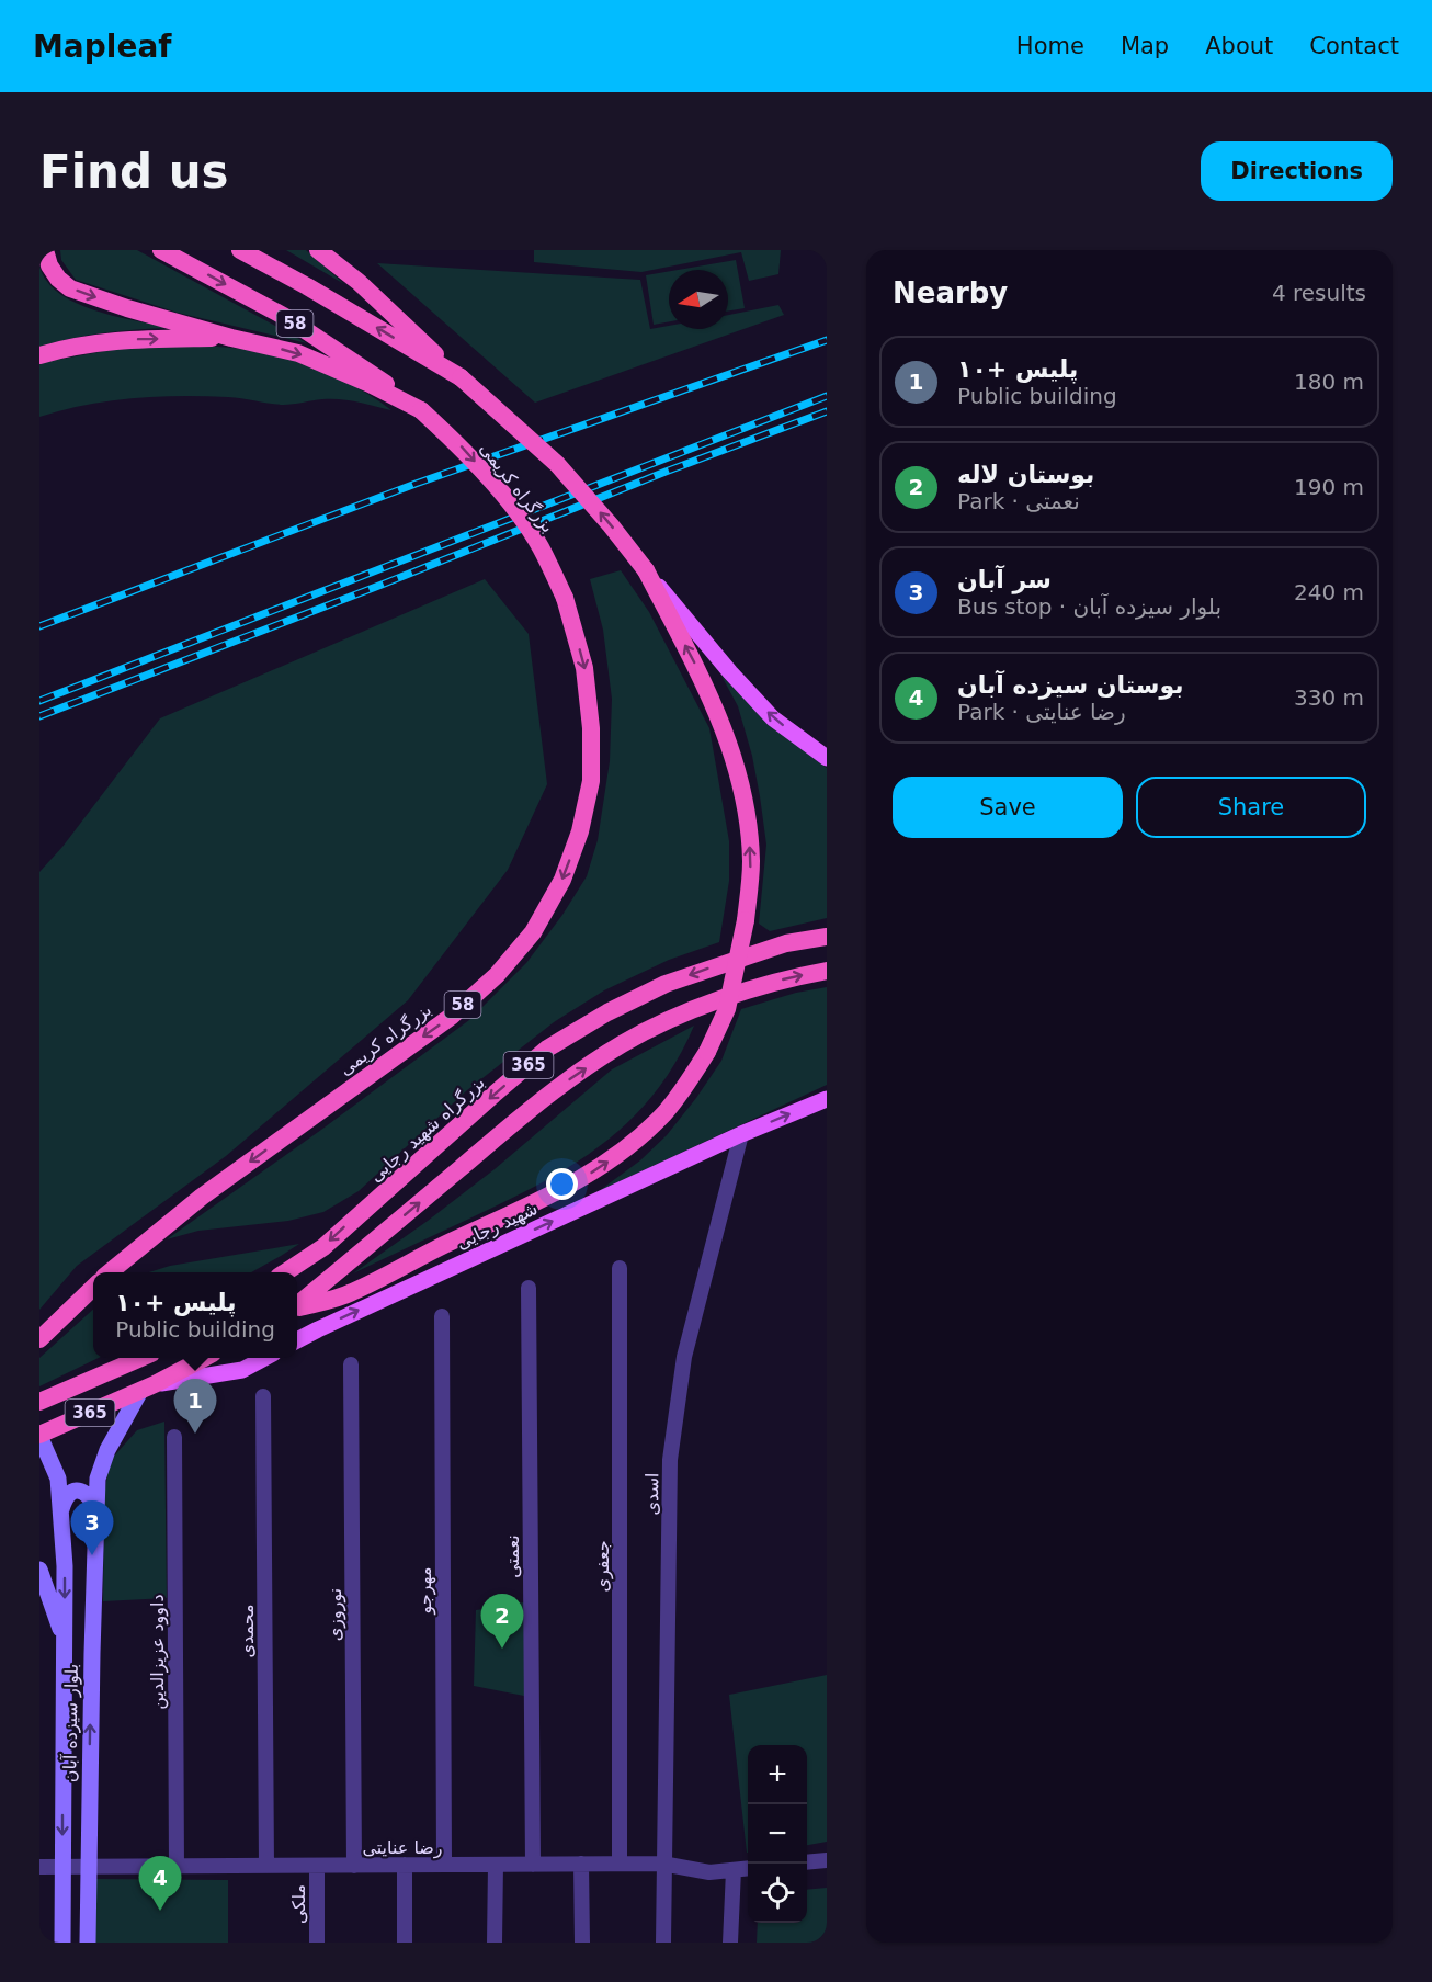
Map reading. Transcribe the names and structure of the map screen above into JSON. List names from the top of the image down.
{
  "streets": {
    "highway": [
      "58",
      "بزرگراه کریمی",
      "365",
      "بزرگراه شهید رجایی"
    ],
    "main road": ["شهید رجایی", "بلوار سیزده آبان"],
    "street": [
      "اسدی",
      "نعمتی",
      "جعفری",
      "مهرجو",
      "نوروزی",
      "محمدی",
      "داوود عزیزالدین",
      "رضا عنایتی",
      "ملکی"
    ]
  },
  "crossings": [
    ["365", "بلوار سیزده آبان"],
    ["شهید رجایی", "اسدی"],
    ["اسدی", "رضا عنایتی"],
    ["نعمتی", "رضا عنایتی"],
    ["جعفری", "رضا عنایتی"],
    ["مهرجو", "رضا عنایتی"],
    ["نوروزی", "رضا عنایتی"],
    ["محمدی", "رضا عنایتی"],
    ["داوود عزیزالدین", "رضا عنایتی"],
    ["بلوار سیزده آبان", "رضا عنایتی"],
    ["رضا عنایتی", "ملکی"]
  ],
  "one_way": ["شهید رجایی"],
  "north": "left",
  "page": {
    "header": "Mapleaf",
    "nav": [
      "Home",
      "Map",
      "About",
      "Contact"
    ],
    "buttons": [
      "Directions",
      ["Save", "Share"]
    ],
    "title": "Find us",
    "heading": ["Nearby", "4 results"],
    "list": [
      {
        "mark": "1",
        "name": "پلیس +۱۰",
        "note": "Public building",
        "value": "180 m"
      },
      {
        "mark": "2",
        "name": "بوستان لاله",
        "note": "Park · نعمتی",
        "value": "190 m"
      },
      {
        "mark": "3",
        "name": "سر آبان",
        "note": "Bus stop · بلوار سیزده آبان",
        "value": "240 m"
      },
      {
        "mark": "4",
        "name": "بوستان سیزده آبان",
        "note": "Park · رضا عنایتی",
        "value": "330 m"
      }
    ],
    "popup": ["پلیس +۱۰", "Public building"],
    "pins": [
      "1",
      "3",
      "2",
      "4"
    ],
    "map_buttons": ["+", "−"]
  }
}
